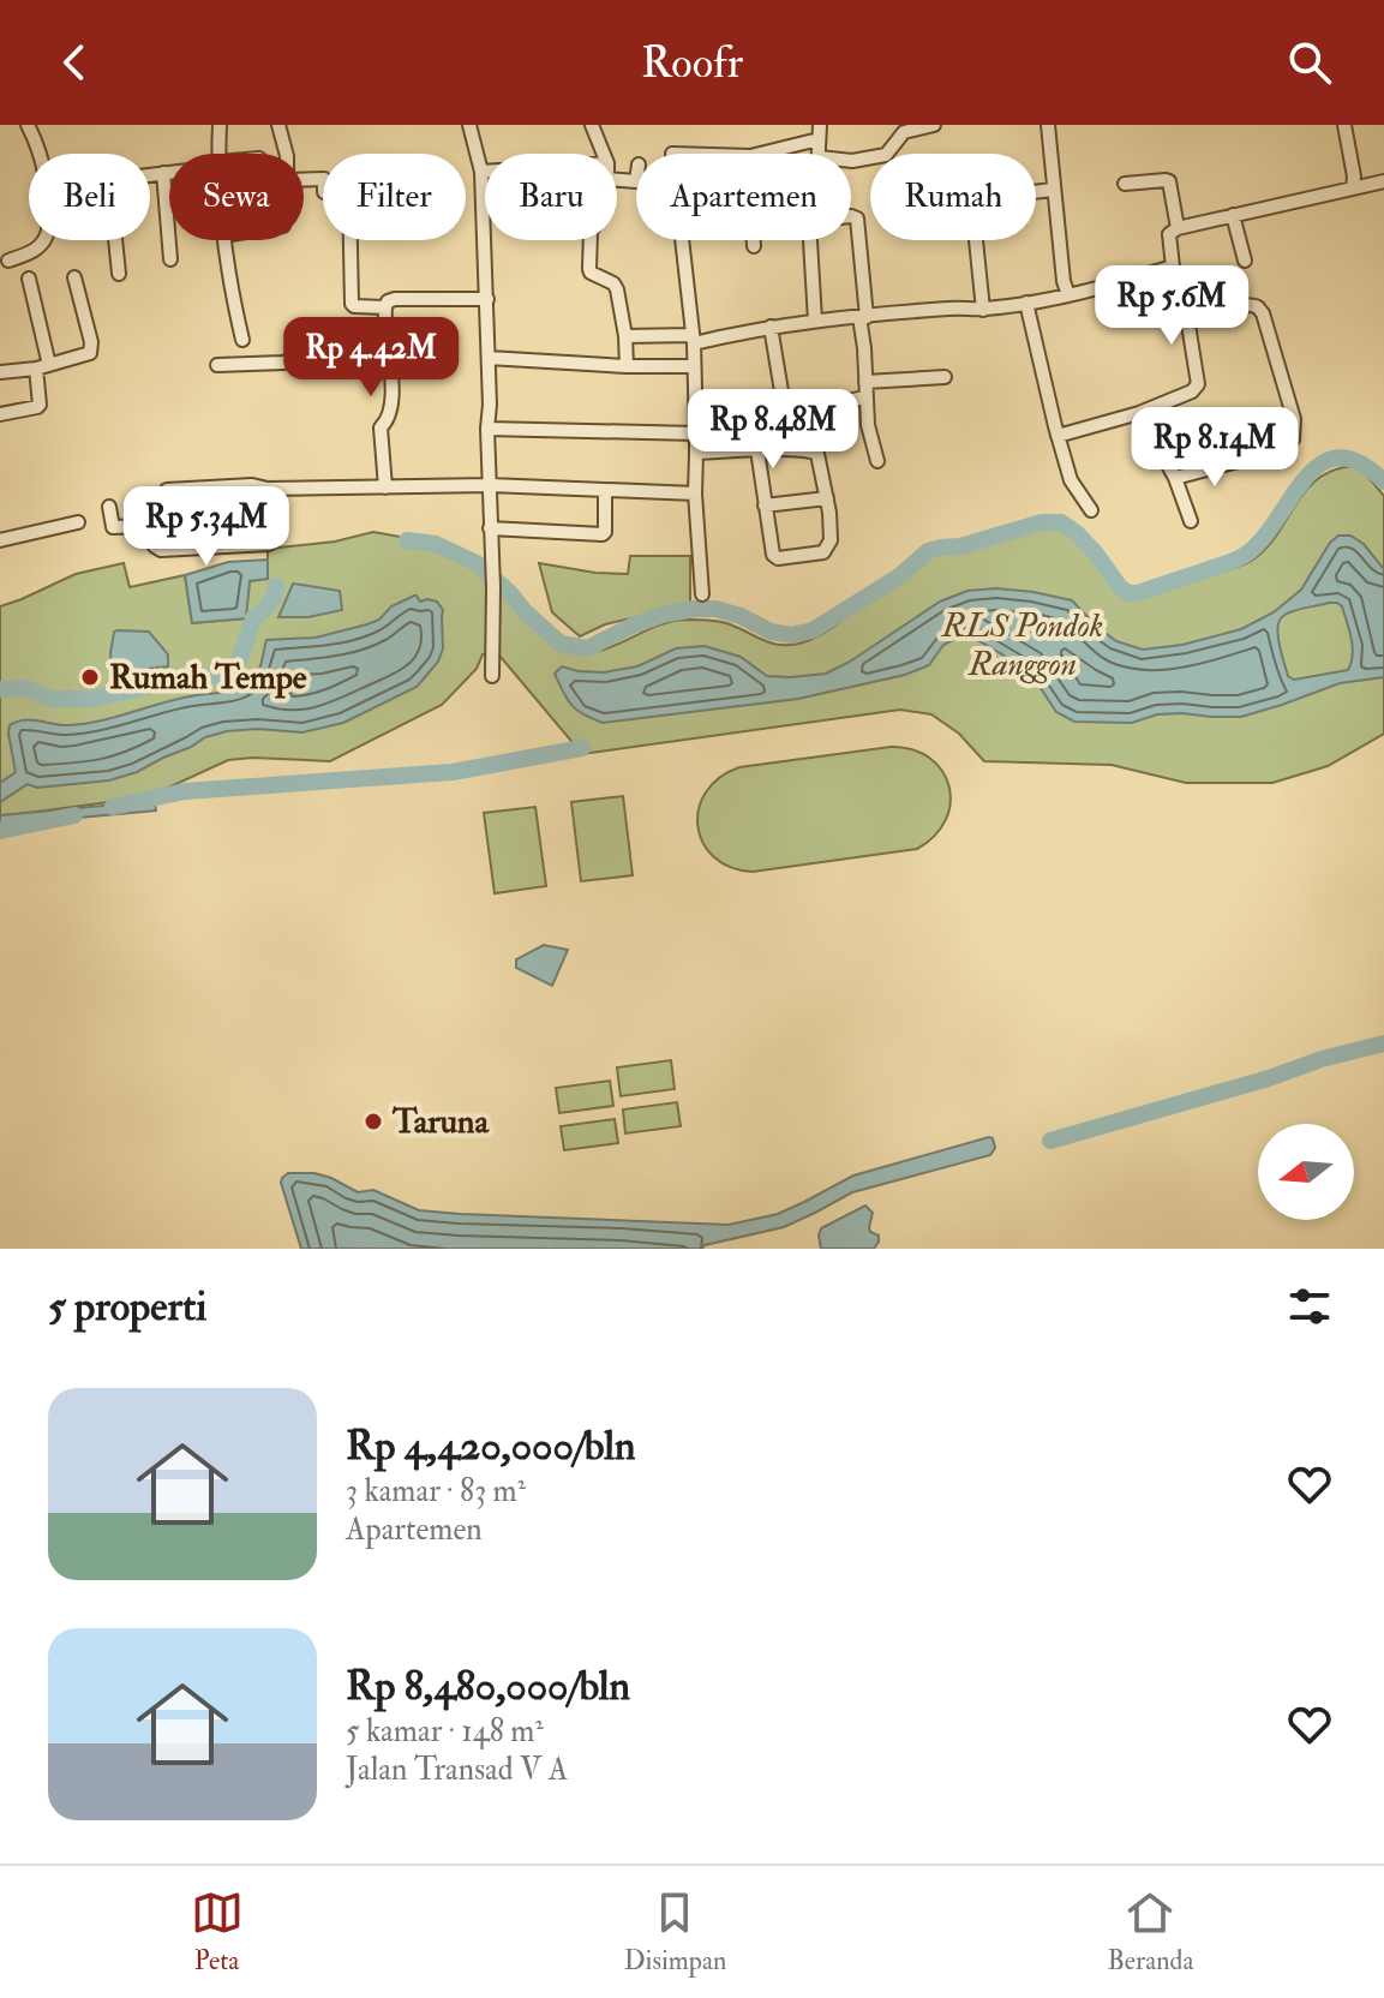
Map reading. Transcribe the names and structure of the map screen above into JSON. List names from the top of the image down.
{
  "parks": ["RLS Pondok Ranggon"],
  "places": ["Rumah Tempe", "Taruna"],
  "north": "left",
  "page": {
    "header": "Roofr",
    "chip": [
      "Beli",
      "Sewa",
      "Filter",
      "Baru",
      "Apartemen",
      "Rumah"
    ],
    "price": [
      "Rp 5.6M",
      "Rp 4.42M",
      "Rp 8.48M",
      "Rp 8.14M",
      "Rp 5.34M"
    ],
    "heading": "5 properti",
    "list": [
      {
        "name": "Rp 4,420,000/bln",
        "note": "3 kamar · 83 m² · Apartemen"
      },
      {
        "name": "Rp 8,480,000/bln",
        "note": "5 kamar · 148 m² · Jalan Transad V A"
      }
    ],
    "tabs": ["Peta", "Disimpan", "Beranda"]
  }
}
